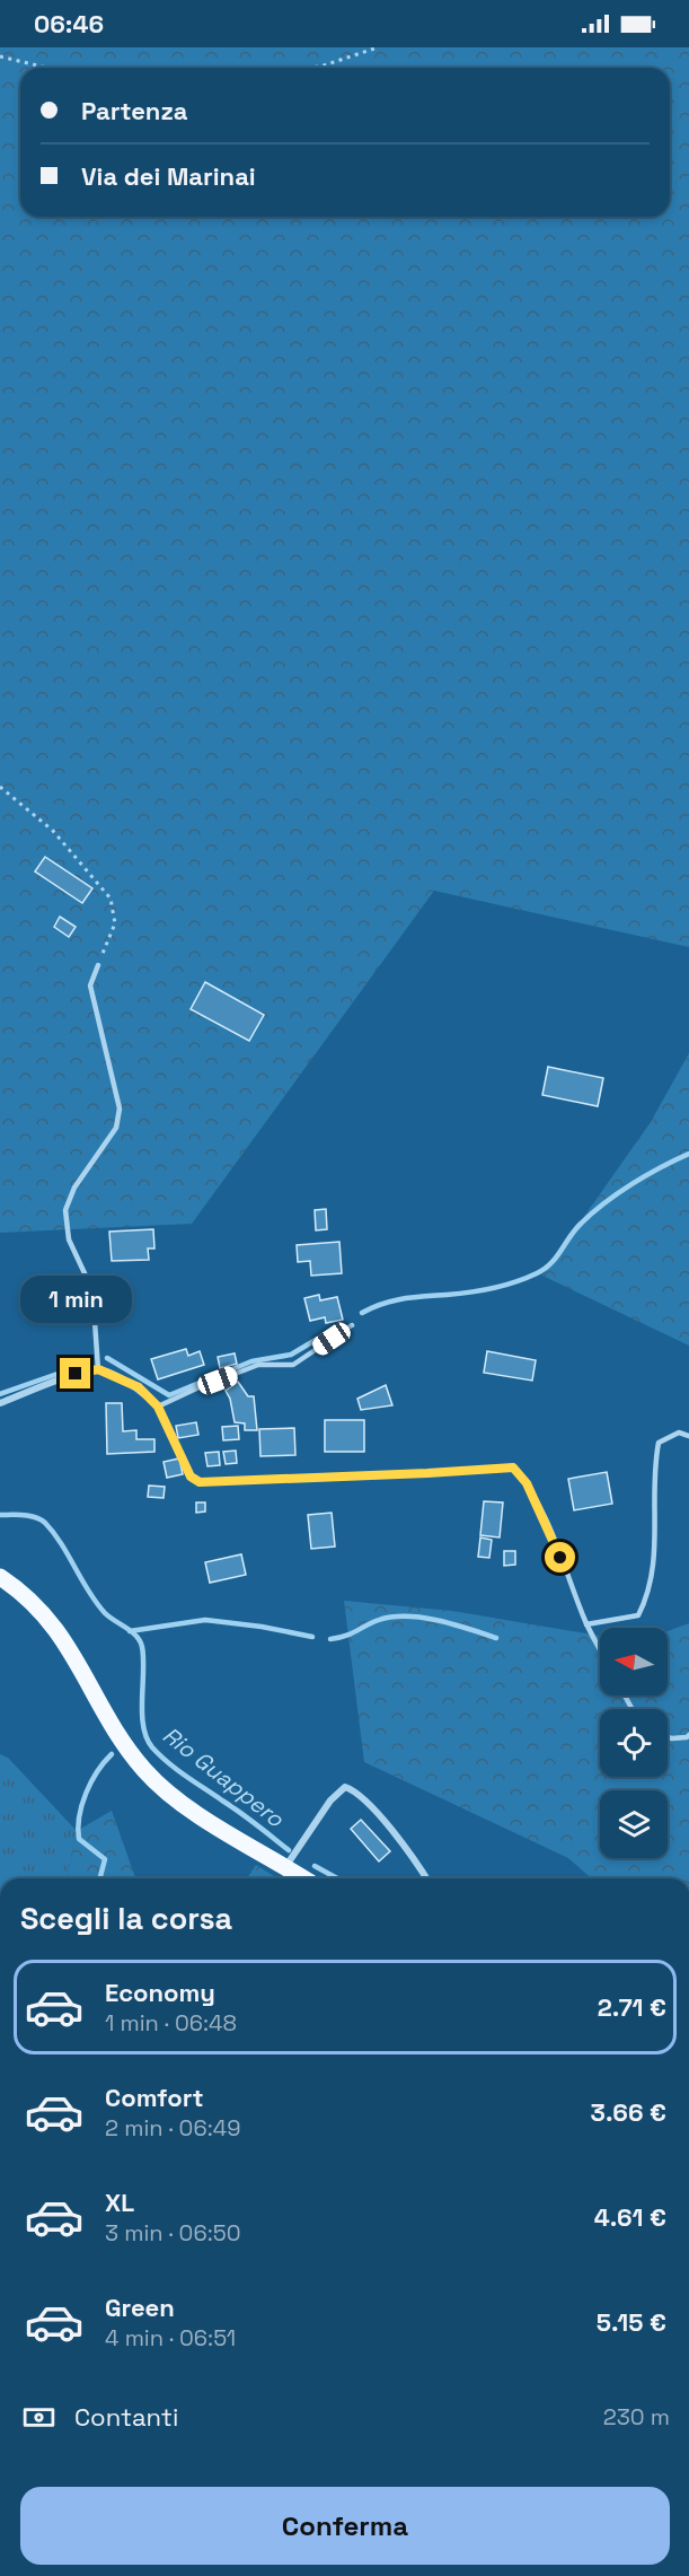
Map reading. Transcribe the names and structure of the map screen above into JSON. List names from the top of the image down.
{
  "water": ["Rio Guappero"],
  "north": "left",
  "page": {
    "status": "06:46",
    "banner": ["Partenza", "Via dei Marinai"],
    "bubble": "1 min",
    "heading": "Scegli la corsa",
    "list": [
      {
        "name": "Economy",
        "note": "1 min · 06:48",
        "value": "2.71 €"
      },
      {
        "name": "Comfort",
        "note": "2 min · 06:49",
        "value": "3.66 €"
      },
      {
        "name": "XL",
        "note": "3 min · 06:50",
        "value": "4.61 €"
      },
      {
        "name": "Green",
        "note": "4 min · 06:51",
        "value": "5.15 €"
      }
    ],
    "pay": ["Contanti", "230 m"],
    "buttons": "Conferma"
  }
}
